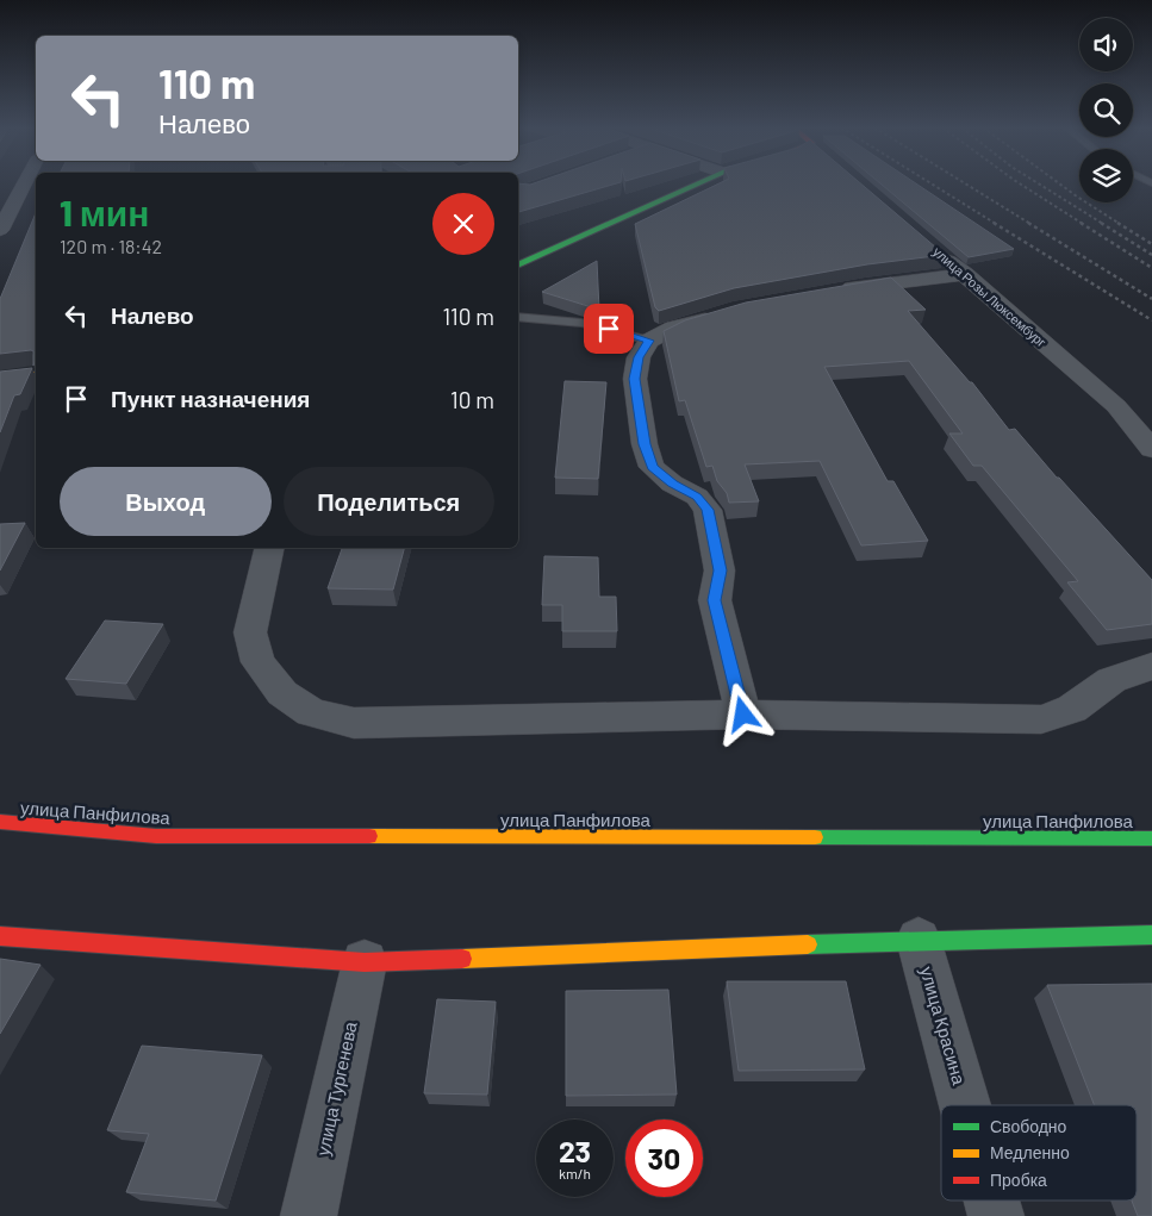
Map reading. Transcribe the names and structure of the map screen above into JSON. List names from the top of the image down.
{
  "streets": {
    "street": [
      "улица Розы Люксембург",
      "улица Панфилова",
      "улица Красина",
      "улица Тургенева"
    ]
  },
  "legend": ["Свободно", "Медленно", "Пробка"],
  "page": {
    "turn": ["110 m", "Налево"],
    "heading": ["1 мин", "120 m · 18:42"],
    "list": [
      {
        "name": "Налево",
        "value": "110 m"
      },
      {
        "name": "Пункт назначения",
        "value": "10 m"
      }
    ],
    "buttons": ["Выход", "Поделиться"],
    "speed": "23 km/h",
    "limit": "30"
  }
}
